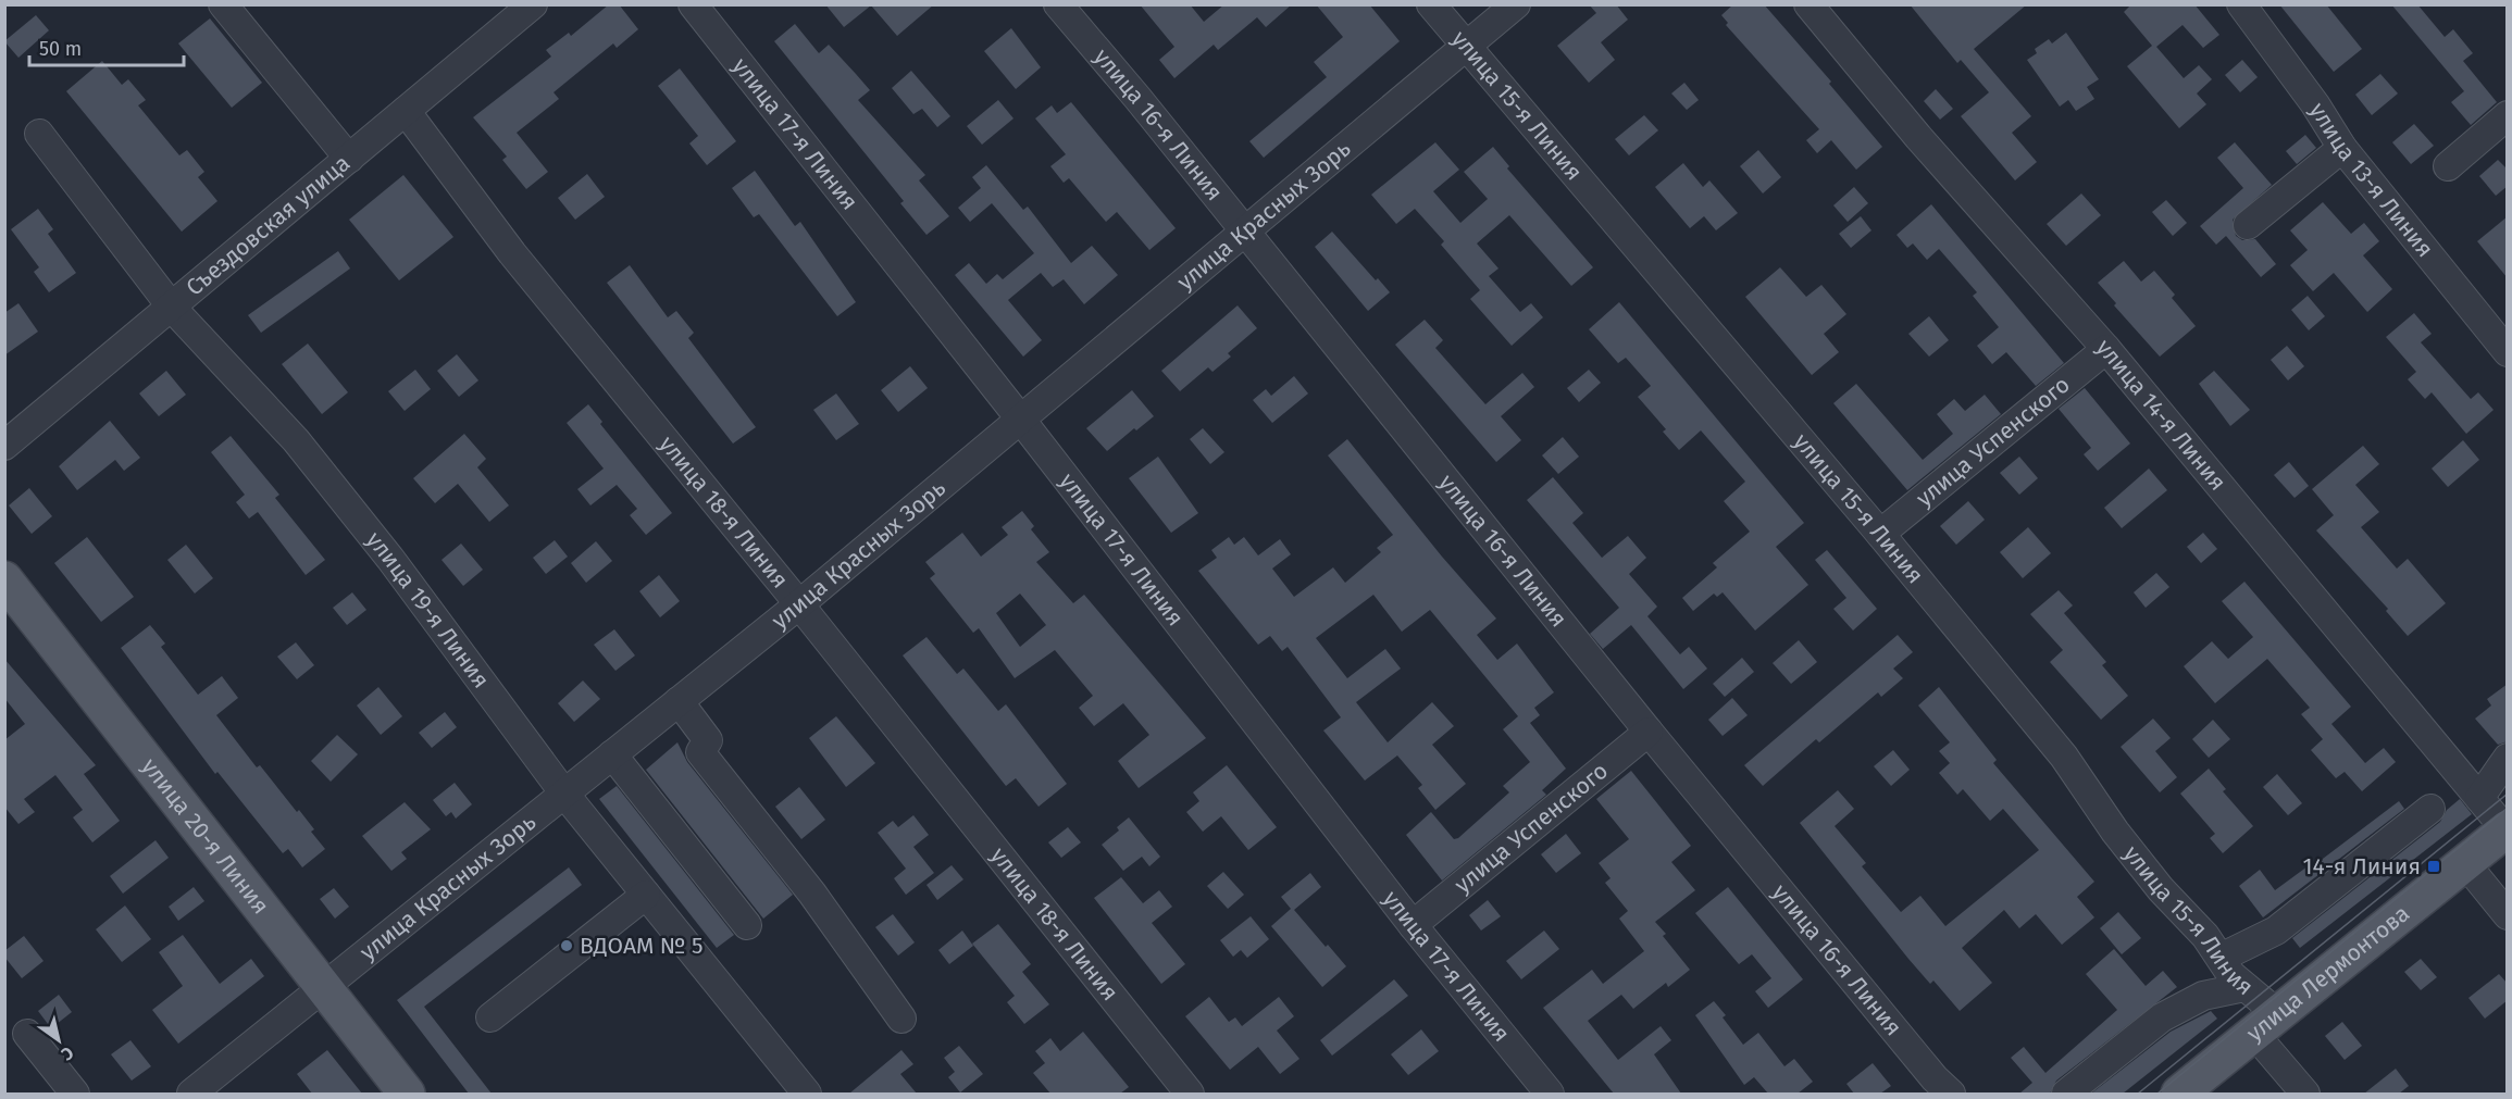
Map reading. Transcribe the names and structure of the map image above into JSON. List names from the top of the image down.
{
  "streets": {
    "main road": ["улица 20-я Линия", "улица Лермонтова"],
    "street": [
      "улица 15-я Линия",
      "улица 16-я Линия",
      "улица 17-я Линия",
      "улица 13-я Линия",
      "улица Красных Зорь",
      "Съездовская улица",
      "улица 14-я Линия",
      "улица Успенского",
      "улица 18-я Линия",
      "улица 19-я Линия"
    ]
  },
  "crossings": [
    ["улица 15-я Линия", "улица Красных Зорь"],
    ["улица 15-я Линия", "улица Успенского"],
    ["улица 15-я Линия", "улица Лермонтова"],
    ["улица 16-я Линия", "улица Красных Зорь"],
    ["улица 16-я Линия", "улица Успенского"],
    ["улица 17-я Линия", "улица Красных Зорь"],
    ["улица 17-я Линия", "улица Успенского"],
    ["улица Красных Зорь", "улица 18-я Линия"],
    ["улица Красных Зорь", "улица 19-я Линия"],
    ["улица Красных Зорь", "улица 20-я Линия"],
    ["Съездовская улица", "улица 18-я Линия"],
    ["Съездовская улица", "улица 19-я Линия"],
    ["улица 14-я Линия", "улица Успенского"],
    ["улица 14-я Линия", "улица Лермонтова"]
  ],
  "places": {
    "transit": ["14-я Линия"],
    "other": ["ВДОАМ № 5"]
  },
  "scale_bar": "50 m",
  "north": "bottom right"
}
